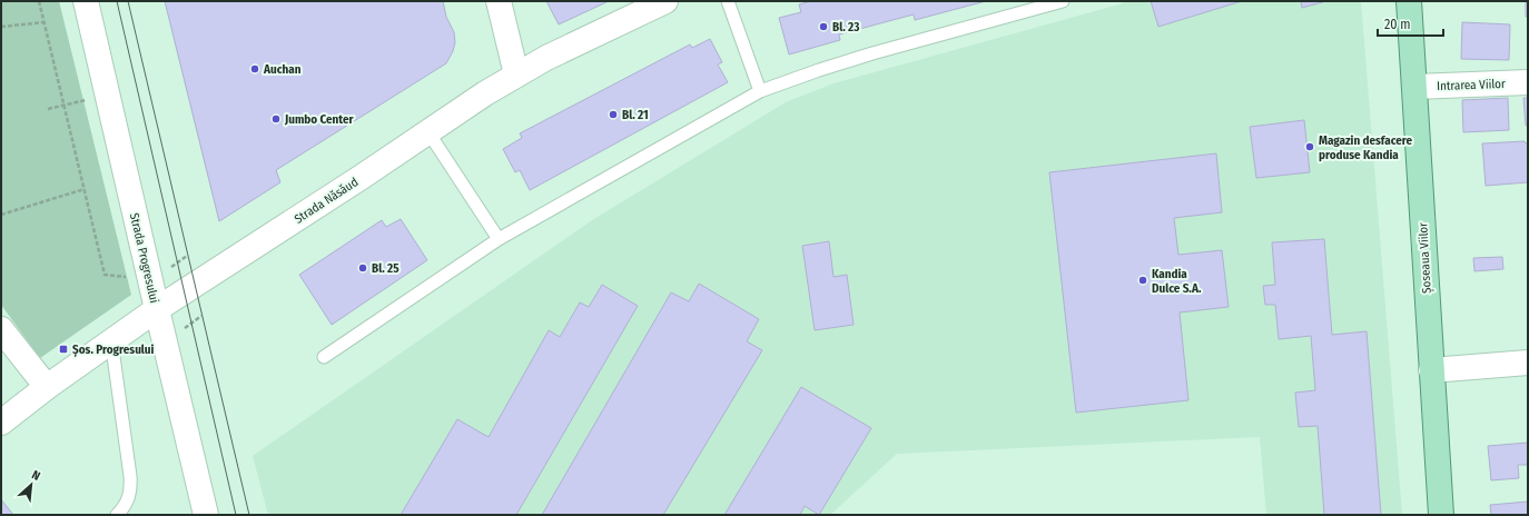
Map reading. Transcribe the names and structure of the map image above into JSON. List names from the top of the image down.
{
  "streets": {
    "main road": ["Șoseaua Viilor"],
    "street": ["Intrarea Viilor", "Strada Năsăud", "Strada Progresului"]
  },
  "crossings": [
    ["Intrarea Viilor", "Șoseaua Viilor"],
    ["Strada Năsăud", "Strada Progresului"]
  ],
  "places": {
    "other": [
      "Bl. 23",
      "Auchan",
      "Bl. 21",
      "Jumbo Center",
      "Magazin desfacere produse Kandia",
      "Bl. 25",
      "Kandia Dulce S.A."
    ],
    "transit": ["Șos. Progresului"]
  },
  "scale_bar": "20 m",
  "north": "top right"
}
